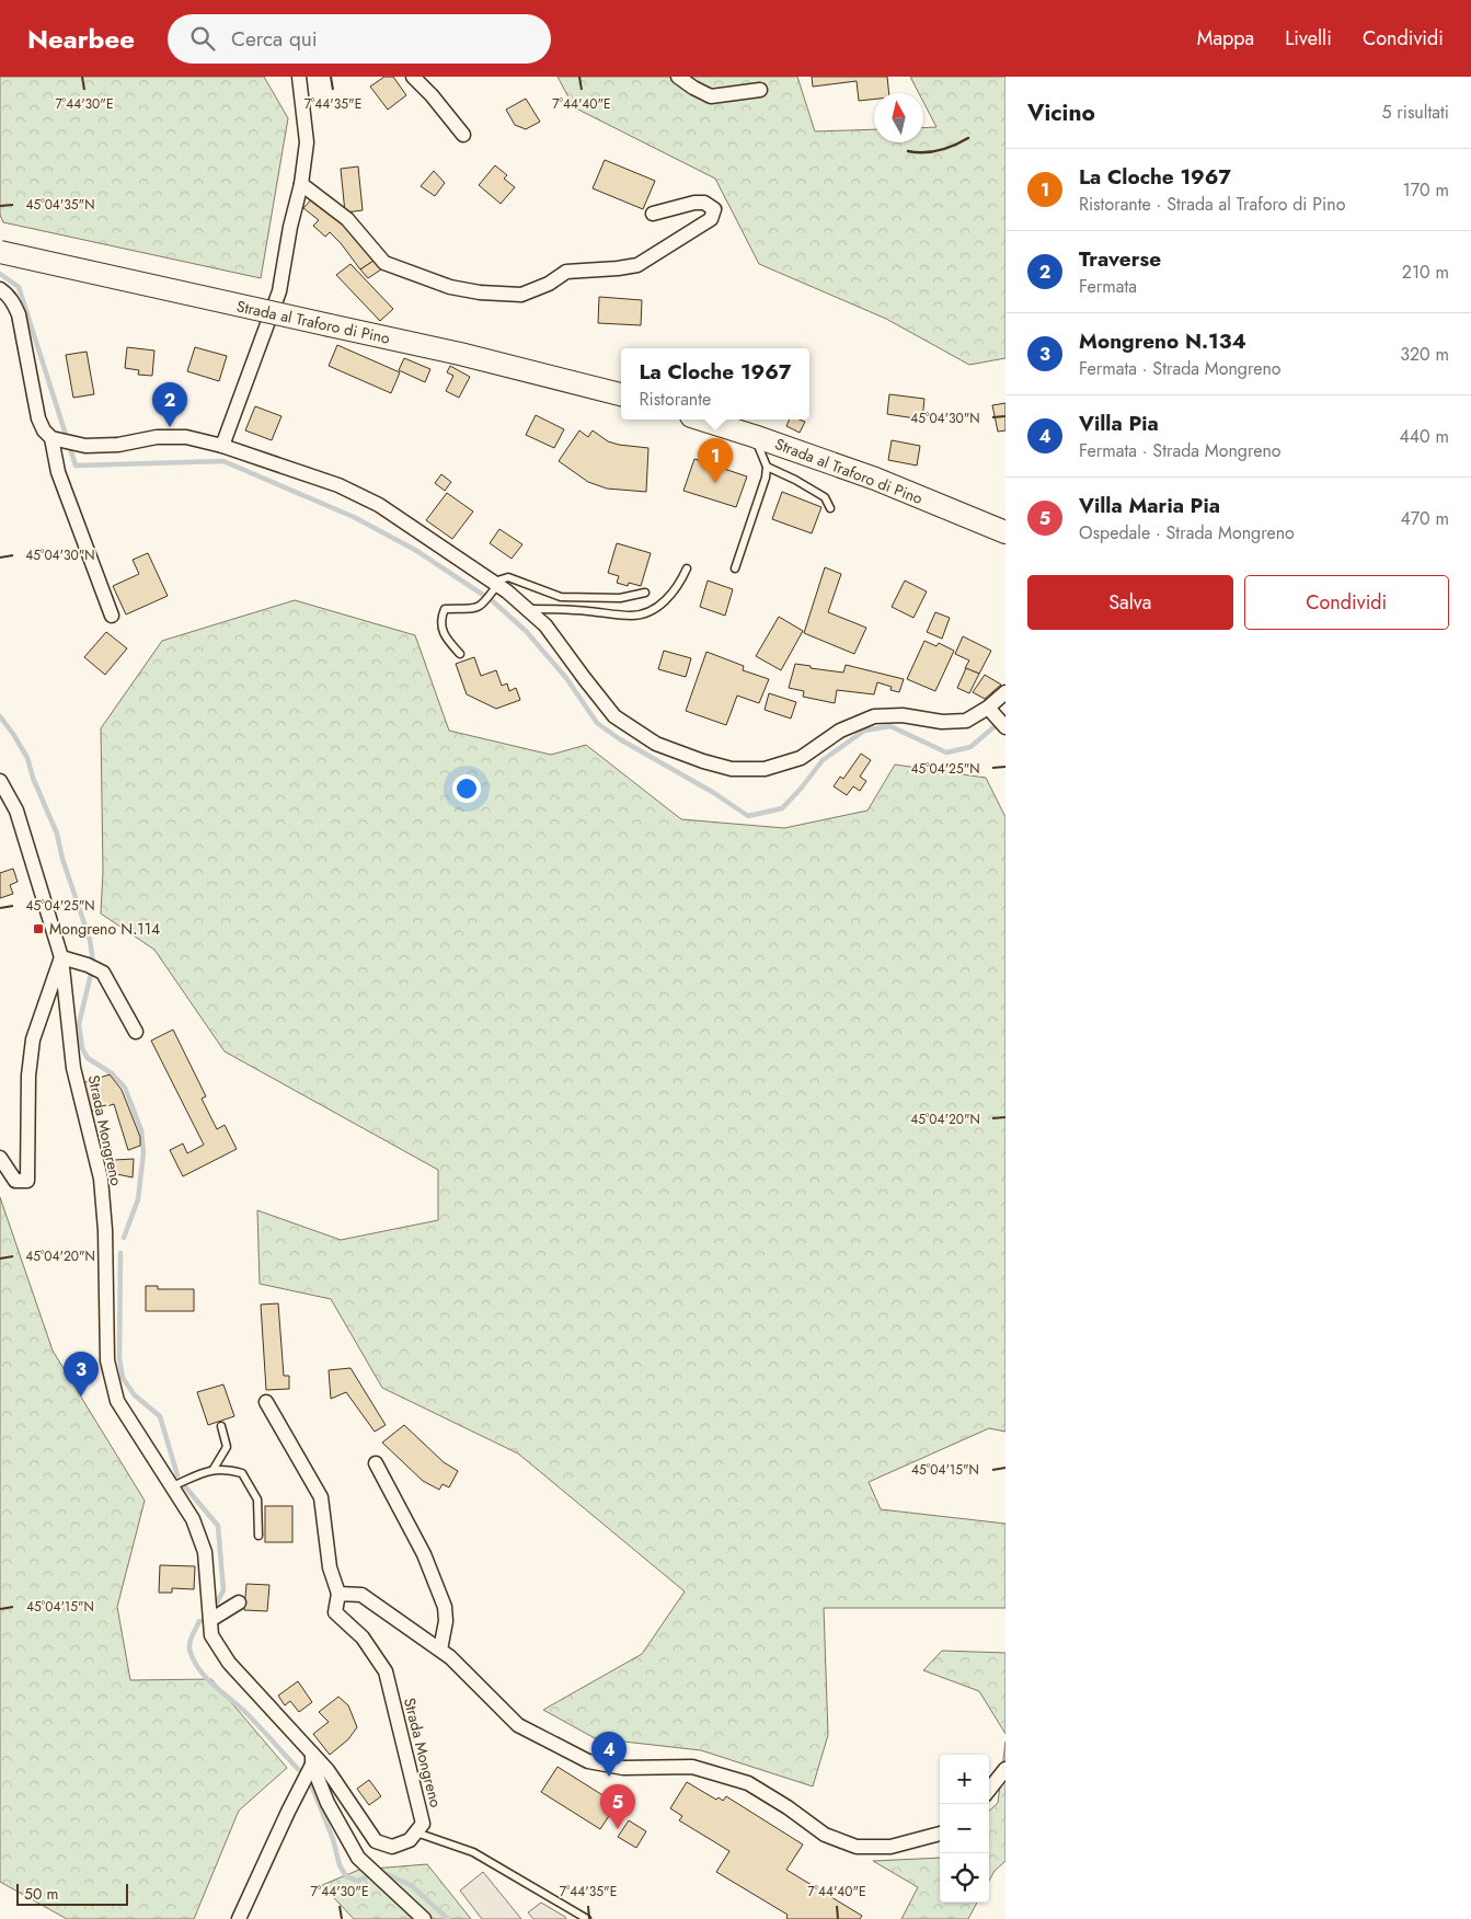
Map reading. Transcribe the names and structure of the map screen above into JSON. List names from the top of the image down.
{
  "streets": {
    "main road": ["Strada al Traforo di Pino"],
    "street": ["Strada Mongreno"]
  },
  "places": {
    "transit": ["Mongreno N.114"]
  },
  "scale_bar": "50 m",
  "north": "top",
  "page": {
    "header": "Nearbee",
    "search": "Cerca qui",
    "nav": ["Mappa", "Livelli", "Condividi"],
    "heading": ["Vicino", "5 risultati"],
    "list": [
      {
        "mark": "1",
        "name": "La Cloche 1967",
        "note": "Ristorante · Strada al Traforo di Pino",
        "value": "170 m"
      },
      {
        "mark": "2",
        "name": "Traverse",
        "note": "Fermata",
        "value": "210 m"
      },
      {
        "mark": "3",
        "name": "Mongreno N.134",
        "note": "Fermata · Strada Mongreno",
        "value": "320 m"
      },
      {
        "mark": "4",
        "name": "Villa Pia",
        "note": "Fermata · Strada Mongreno",
        "value": "440 m"
      },
      {
        "mark": "5",
        "name": "Villa Maria Pia",
        "note": "Ospedale · Strada Mongreno",
        "value": "470 m"
      }
    ],
    "popup": ["La Cloche 1967", "Ristorante"],
    "pins": [
      "2",
      "1",
      "3",
      "4",
      "5"
    ],
    "buttons": ["Salva", "Condividi"],
    "map_buttons": ["+", "−"],
    "scale": "50 m"
  },
  "coordinates": [
    "7°44'30\"E",
    "7°44'35\"E",
    "7°44'40\"E",
    "45°04'35\"N",
    "45°04'30\"N",
    "45°04'25\"N",
    "45°04'20\"N",
    "45°04'15\"N"
  ]
}
